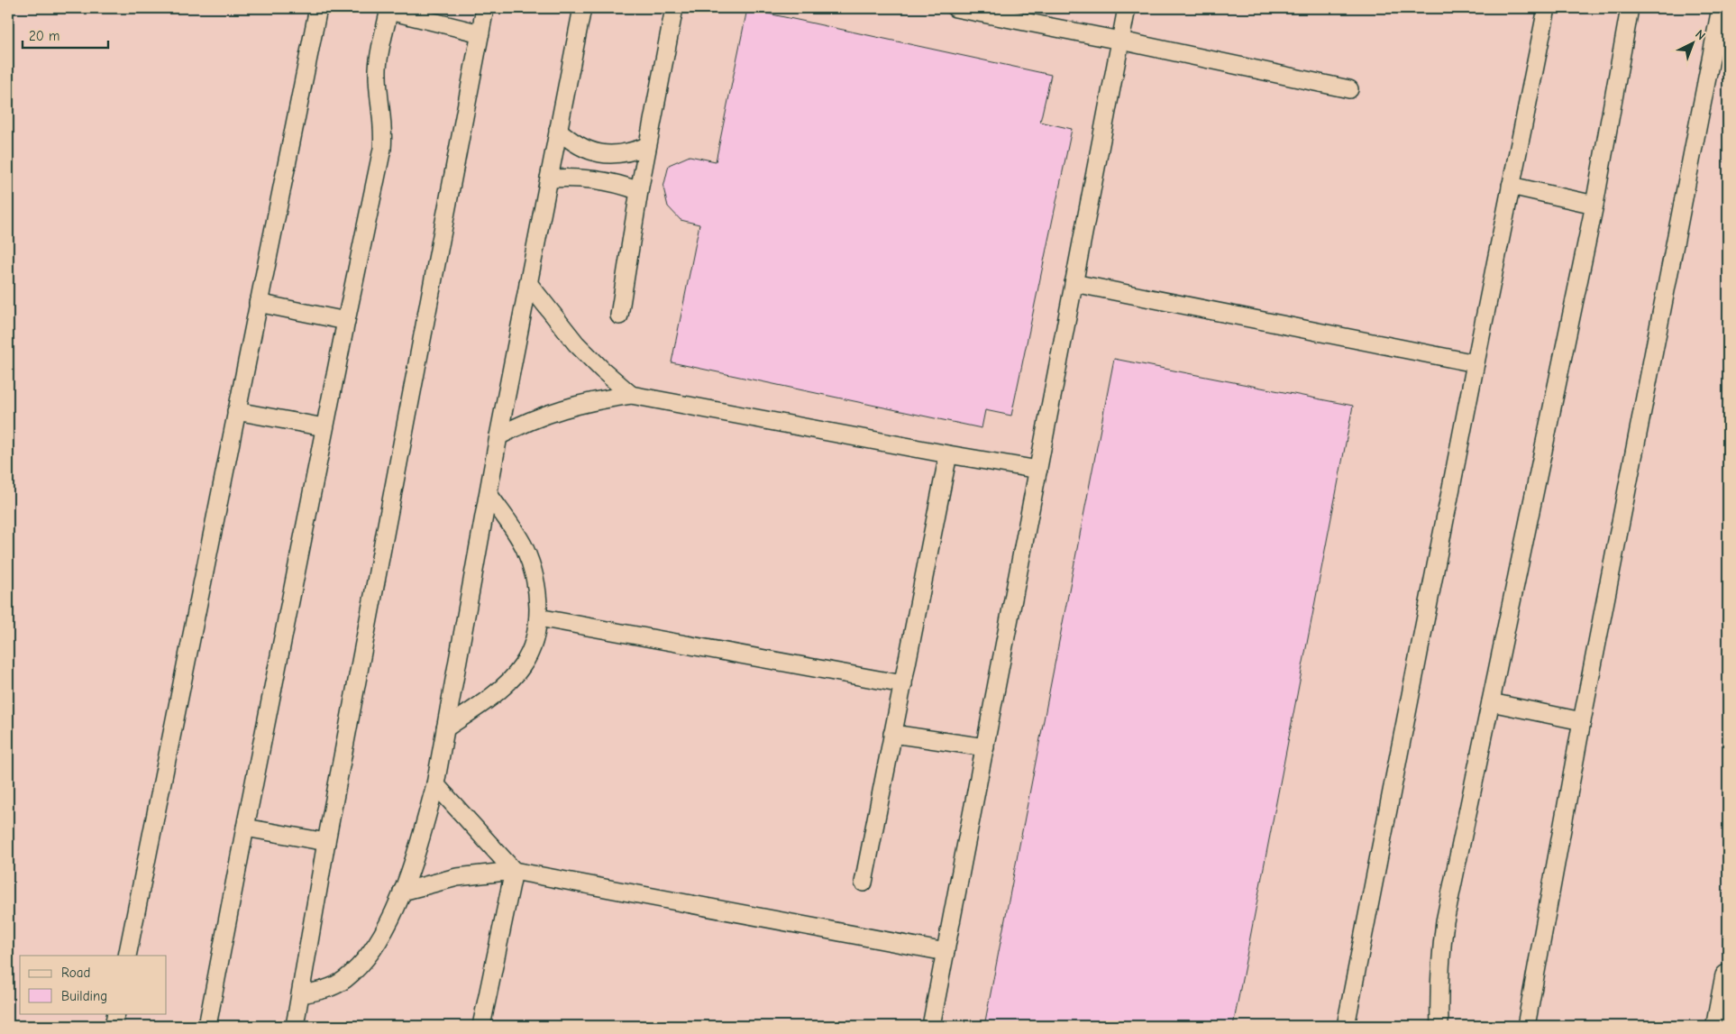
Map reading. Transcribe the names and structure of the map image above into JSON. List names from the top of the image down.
{
  "legend": ["Road", "Building"],
  "scale_bar": "20 m",
  "north": "top right"
}
